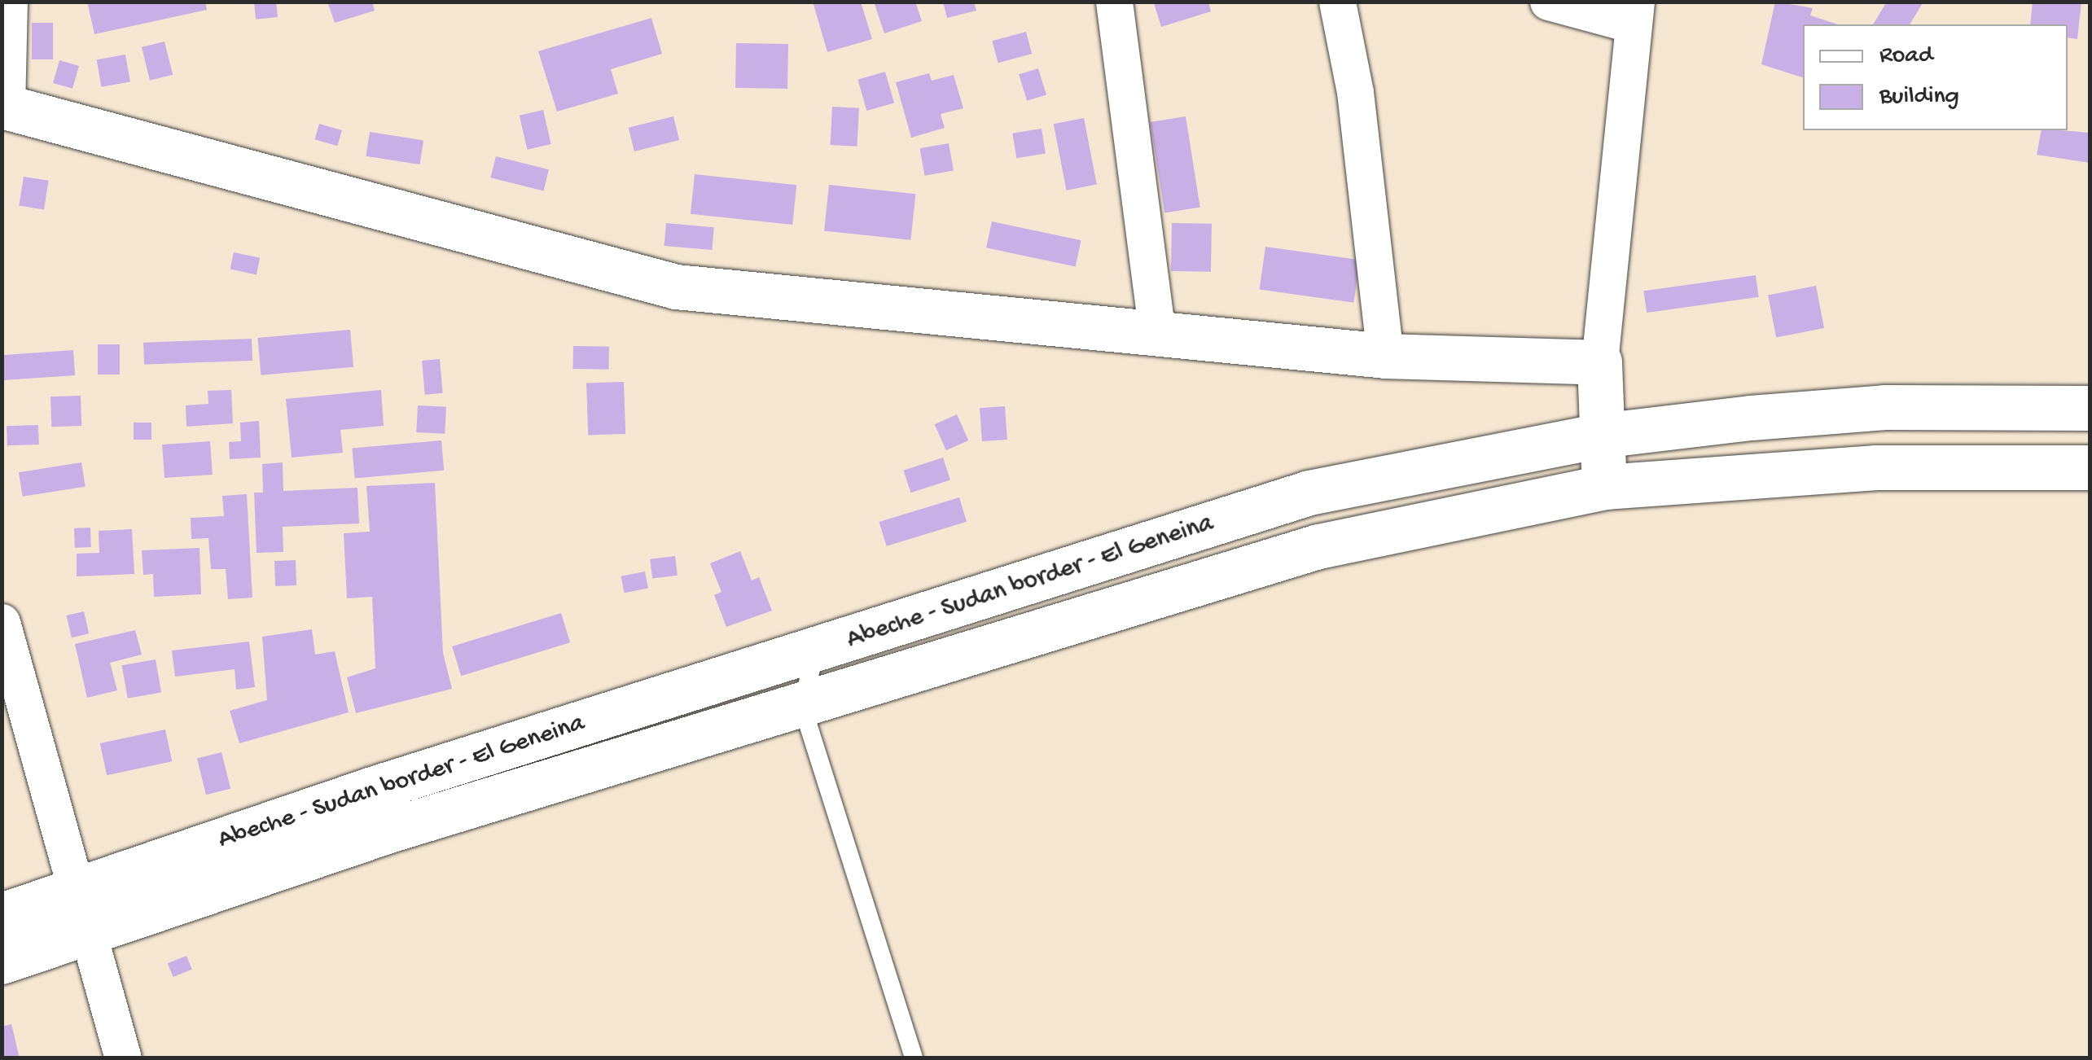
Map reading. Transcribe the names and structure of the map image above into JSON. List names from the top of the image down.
{
  "streets": {
    "main road": ["Abeche - Sudan border - El Geneina"]
  },
  "legend": ["Road", "Building"]
}
